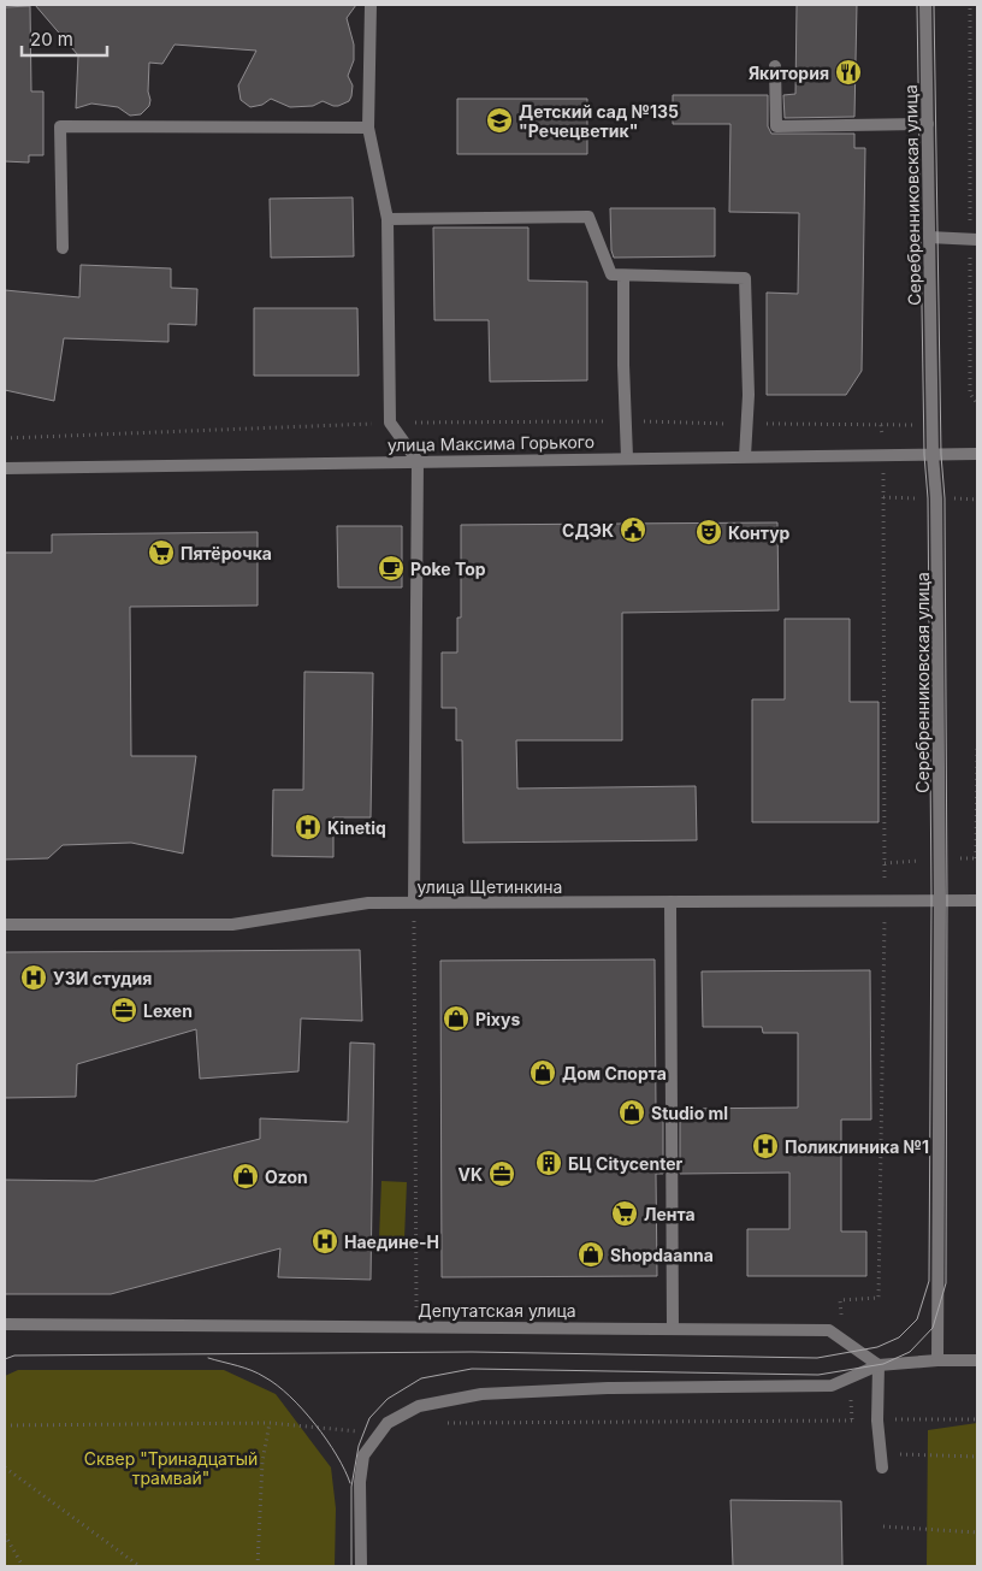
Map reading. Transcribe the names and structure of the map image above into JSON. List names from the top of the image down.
{
  "streets": {
    "street": [
      "Серебренниковская улица",
      "улица Максима Горького",
      "улица Щетинкина",
      "Депутатская улица"
    ]
  },
  "crossings": [
    ["Серебренниковская улица", "улица Максима Горького"],
    ["Серебренниковская улица", "улица Щетинкина"]
  ],
  "parks": ["Сквер \"Тринадцатый трамвай\""],
  "places": {
    "restaurant": ["Якитория"],
    "school or university": ["Детский сад №135 \"Речецветик\""],
    "public building": ["СДЭК"],
    "theatre": ["Контур"],
    "supermarket": ["Пятёрочка", "Лента"],
    "cafe": ["Poke Top"],
    "hospital": [
      "Kinetiq",
      "УЗИ студия",
      "Поликлиника №1",
      "Наедине-Н"
    ],
    "office": ["Lexen", "VK"],
    "shop": [
      "Pixys",
      "Дом Спорта",
      "Studio ml",
      "Ozon",
      "Shopdaanna"
    ],
    "building": ["БЦ Citycenter"]
  },
  "scale_bar": "20 m"
}
